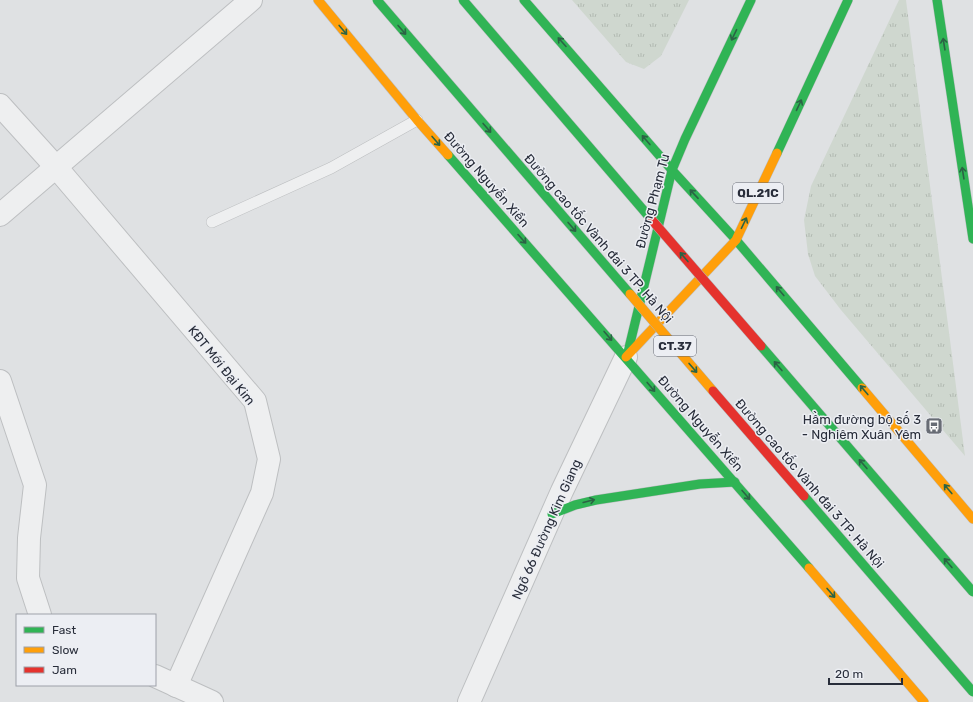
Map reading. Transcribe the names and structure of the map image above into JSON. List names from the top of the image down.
{
  "streets": {
    "main road": [
      "Đường Nguyễn Xiển",
      "QL.21C",
      "Đường Phạm Tu",
      "Đường cao tốc Vành đai 3 TP. Hà Nội",
      "CT.37"
    ],
    "street": ["KĐT Mới Đại Kim", "Ngõ 66 Đường Kim Giang"]
  },
  "crossings": [
    ["Đường Nguyễn Xiển", "QL.21C"],
    ["Đường Nguyễn Xiển", "Đường Phạm Tu"],
    ["Đường Nguyễn Xiển", "Ngõ 66 Đường Kim Giang"],
    ["QL.21C", "Đường Phạm Tu"],
    ["QL.21C", "Ngõ 66 Đường Kim Giang"],
    ["Đường Phạm Tu", "Ngõ 66 Đường Kim Giang"]
  ],
  "one_way": ["Đường Nguyễn Xiển", "Đường Phạm Tu"],
  "places": {
    "bus stop": ["Hầm đường bộ số 3 - Nghiêm Xuân Yêm"]
  },
  "legend": ["Fast", "Slow", "Jam"],
  "scale_bar": "20 m"
}
